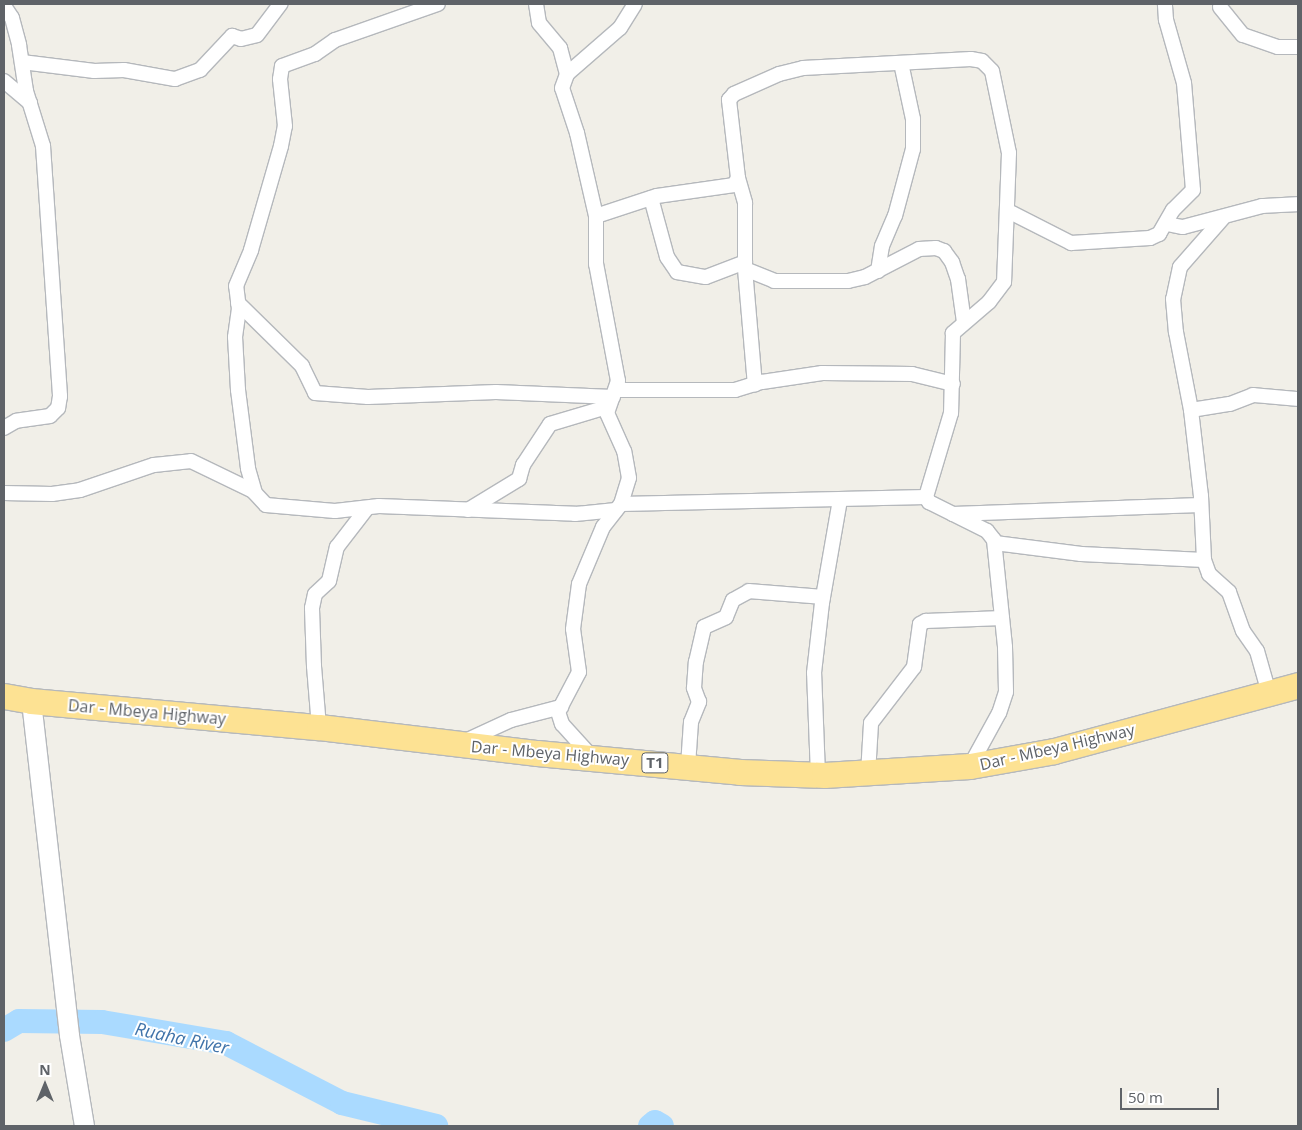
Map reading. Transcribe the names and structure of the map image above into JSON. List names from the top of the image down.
{
  "streets": {
    "highway": ["Dar - Mbeya Highway", "T1"]
  },
  "water": ["Ruaha River"],
  "scale_bar": "50 m",
  "north": "top"
}
